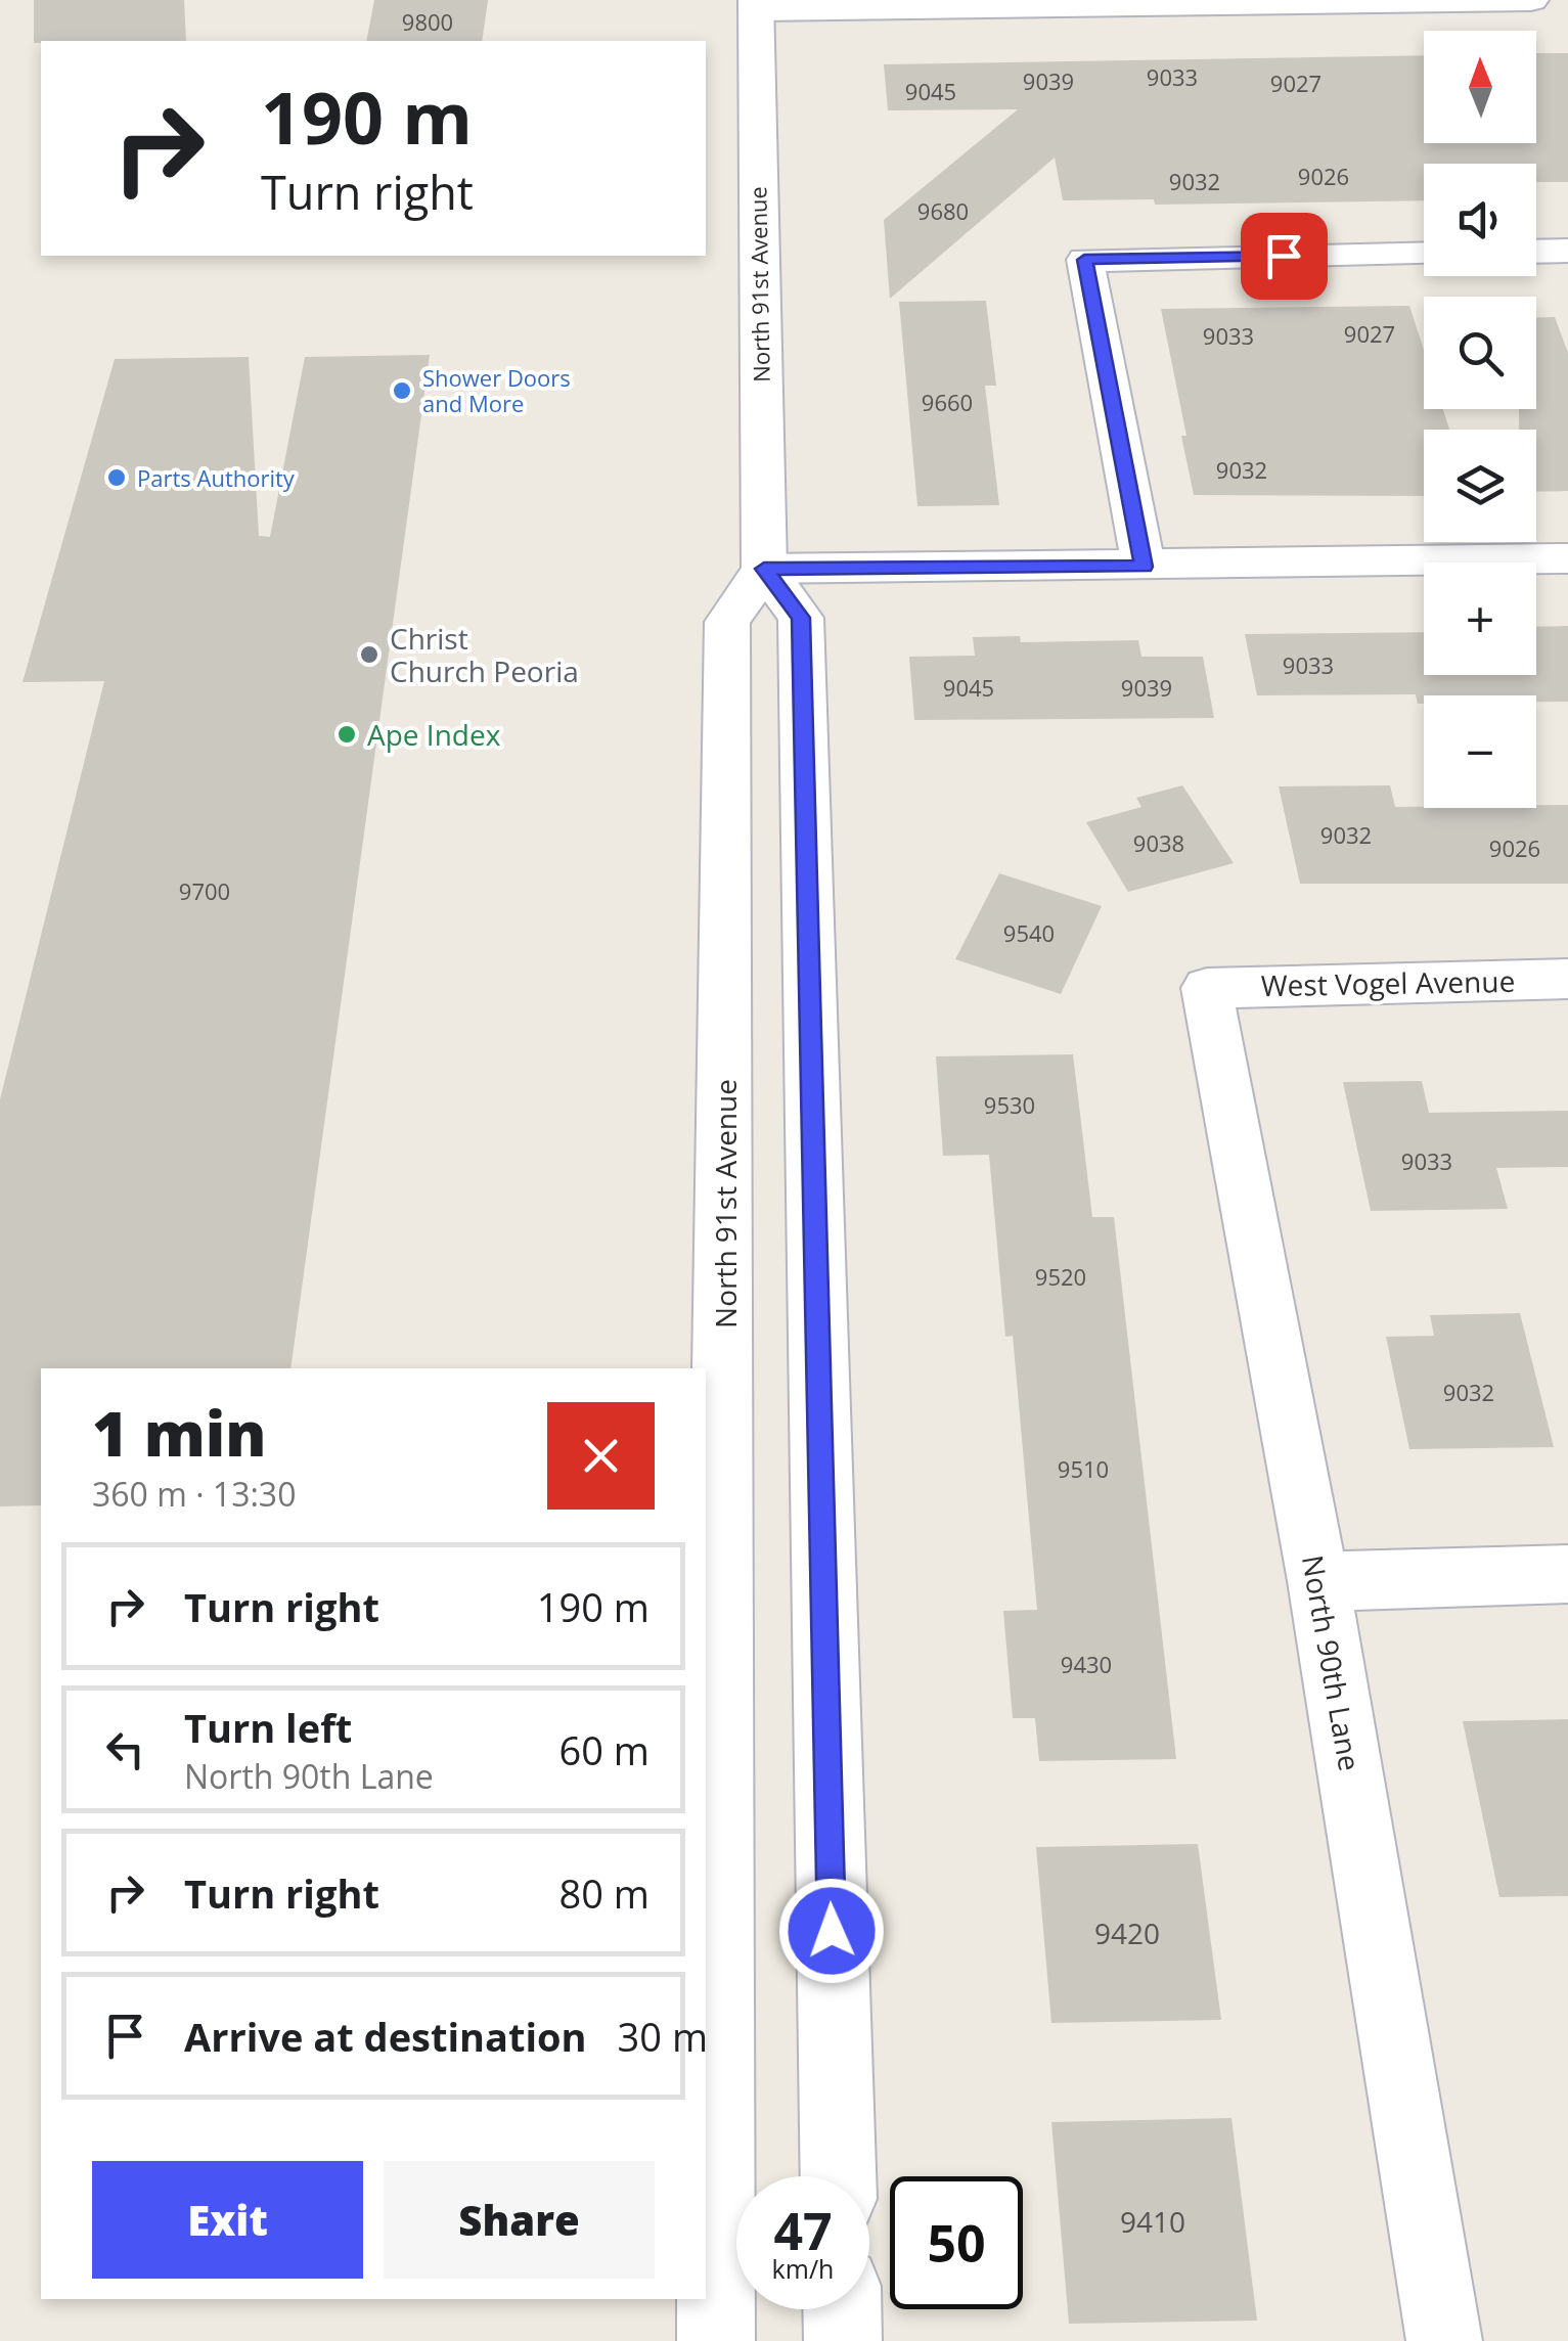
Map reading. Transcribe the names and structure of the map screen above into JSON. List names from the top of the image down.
{
  "streets": {
    "main road": ["North 91st Avenue"],
    "street": ["West Vogel Avenue", "North 90th Lane"]
  },
  "crossings": [
    ["West Vogel Avenue", "North 90th Lane"]
  ],
  "places": [
    "Shower Doors and More",
    "Parts Authority",
    "Christ Church Peoria",
    "Ape Index"
  ],
  "house_numbers": [
    "9800",
    "9033",
    "9039",
    "9027",
    "9045",
    "9026",
    "9032",
    "9680",
    "9027",
    "9033",
    "9660",
    "9032",
    "9033",
    "9045",
    "9039",
    "9032",
    "9038",
    "9026",
    "9700",
    "9540",
    "9530",
    "9033",
    "9520",
    "9032",
    "9510",
    "9430",
    "9420",
    "9410"
  ],
  "north": "top",
  "page": {
    "map_buttons": ["+", "−"],
    "turn": ["190 m", "Turn right"],
    "heading": ["1 min", "360 m · 13:30"],
    "list": [
      {
        "name": "Turn right",
        "value": "190 m"
      },
      {
        "name": "Turn left",
        "note": "North 90th Lane",
        "value": "60 m"
      },
      {
        "name": "Turn right",
        "value": "80 m"
      },
      {
        "name": "Arrive at destination",
        "value": "30 m"
      }
    ],
    "buttons": ["Exit", "Share"],
    "speed": "47 km/h",
    "limit": "50"
  }
}
